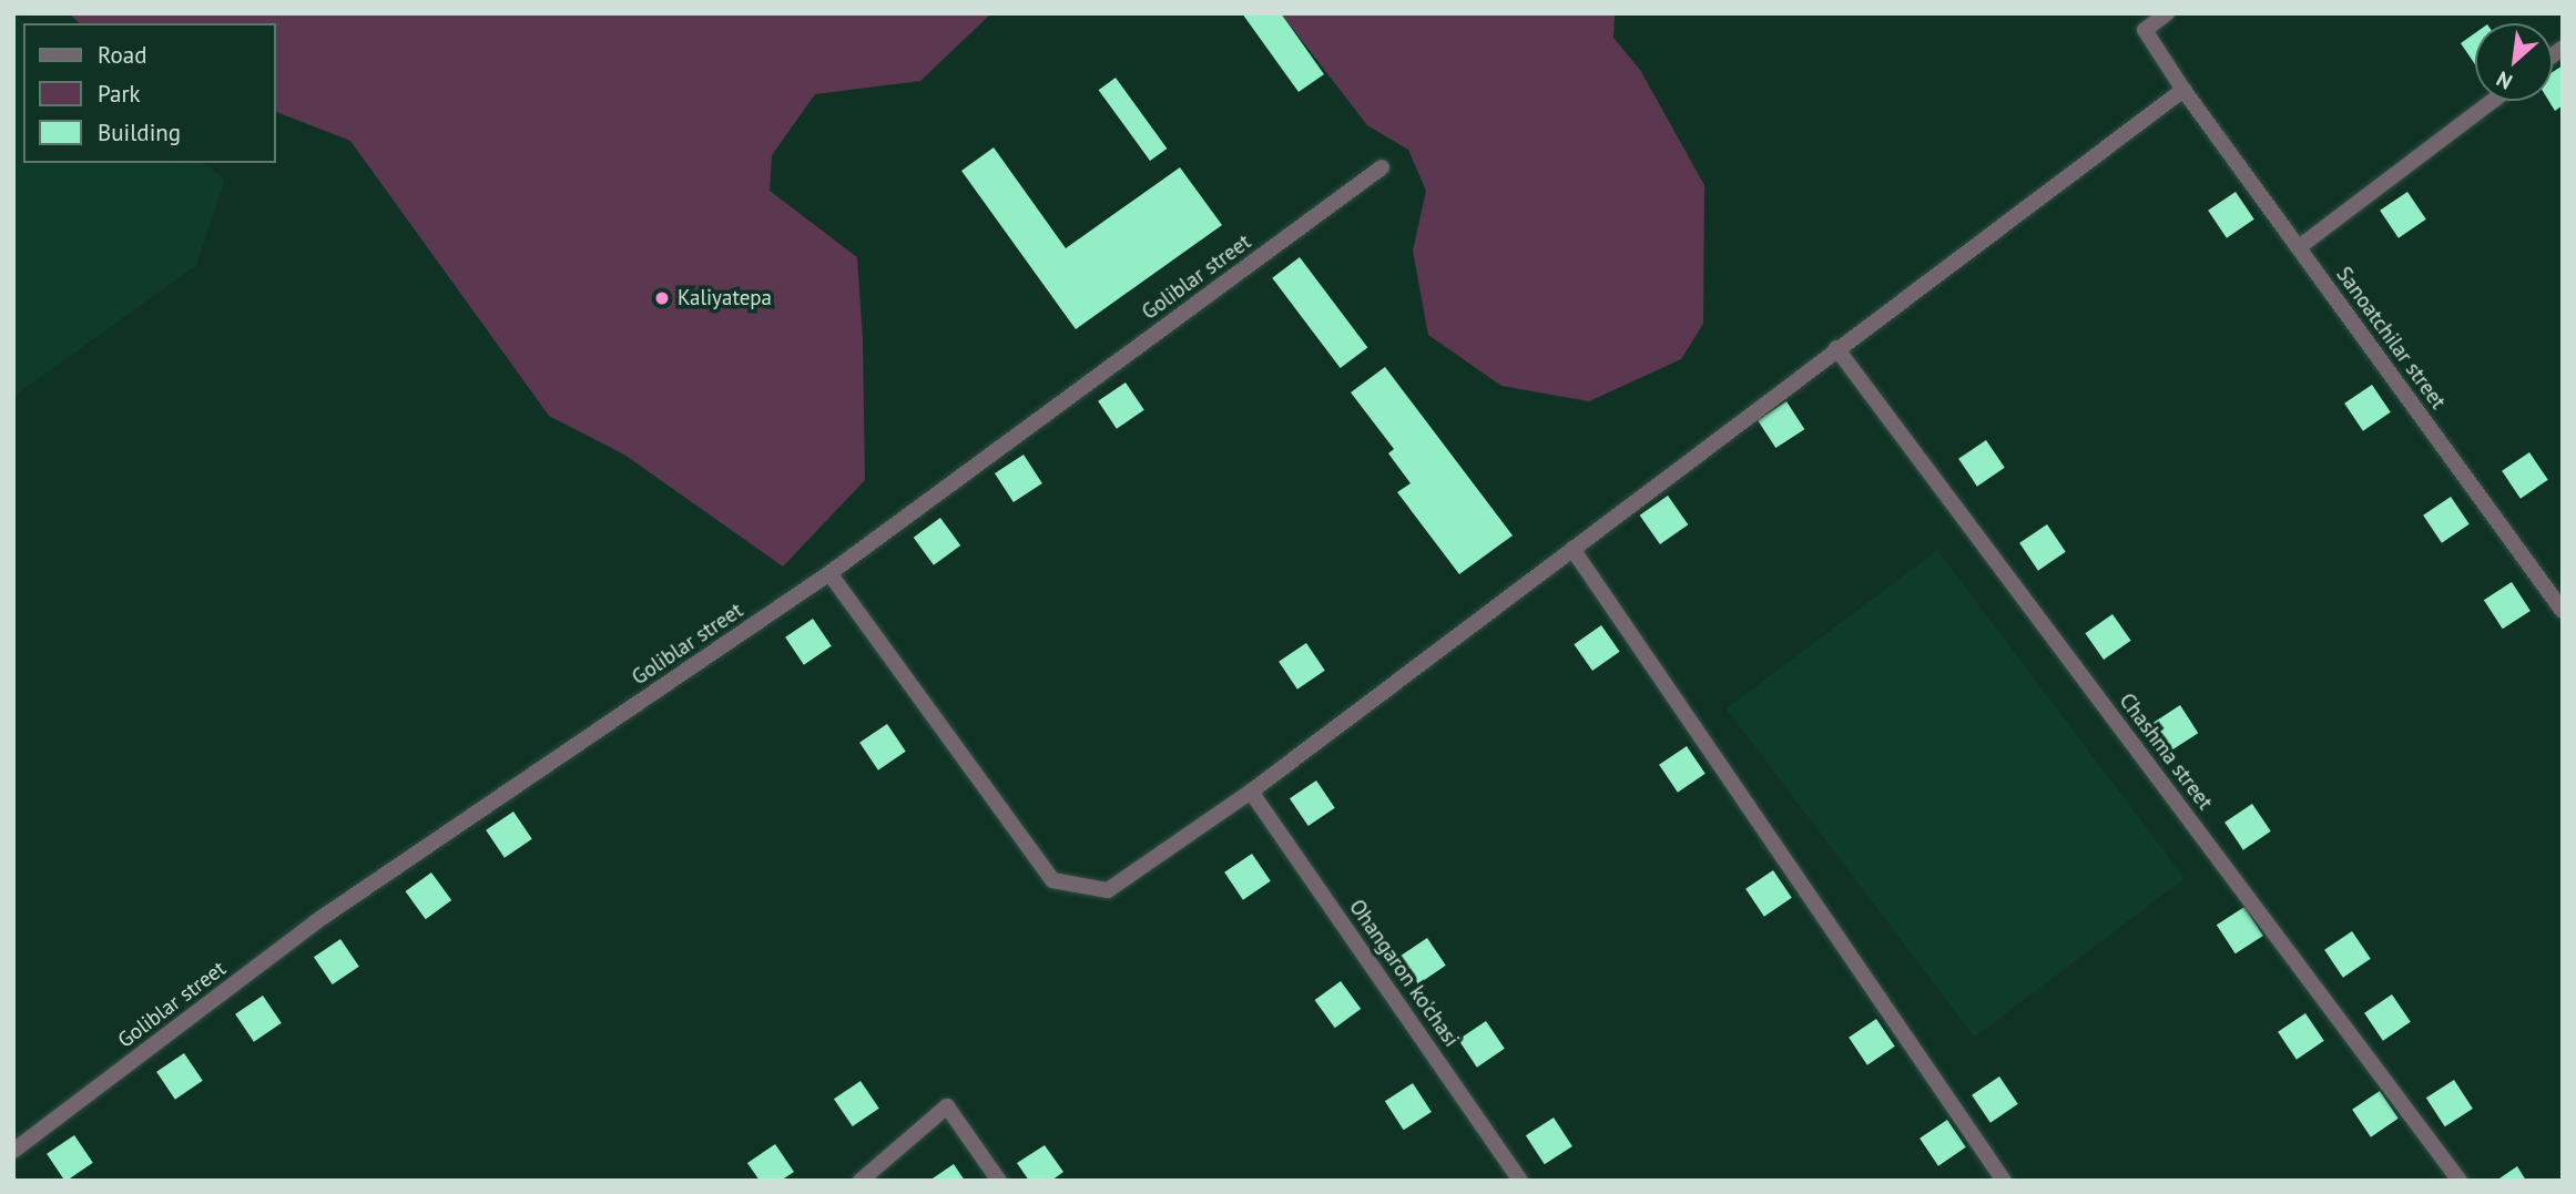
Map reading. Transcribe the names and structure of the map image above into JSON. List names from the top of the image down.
{
  "streets": {
    "street": [
      "Goliblar street",
      "Sanoatchilar street",
      "Chashma street",
      "Ohangaron ko'chasi"
    ]
  },
  "places": ["Kaliyatepa"],
  "legend": ["Road", "Park", "Building"],
  "north": "bottom left"
}
